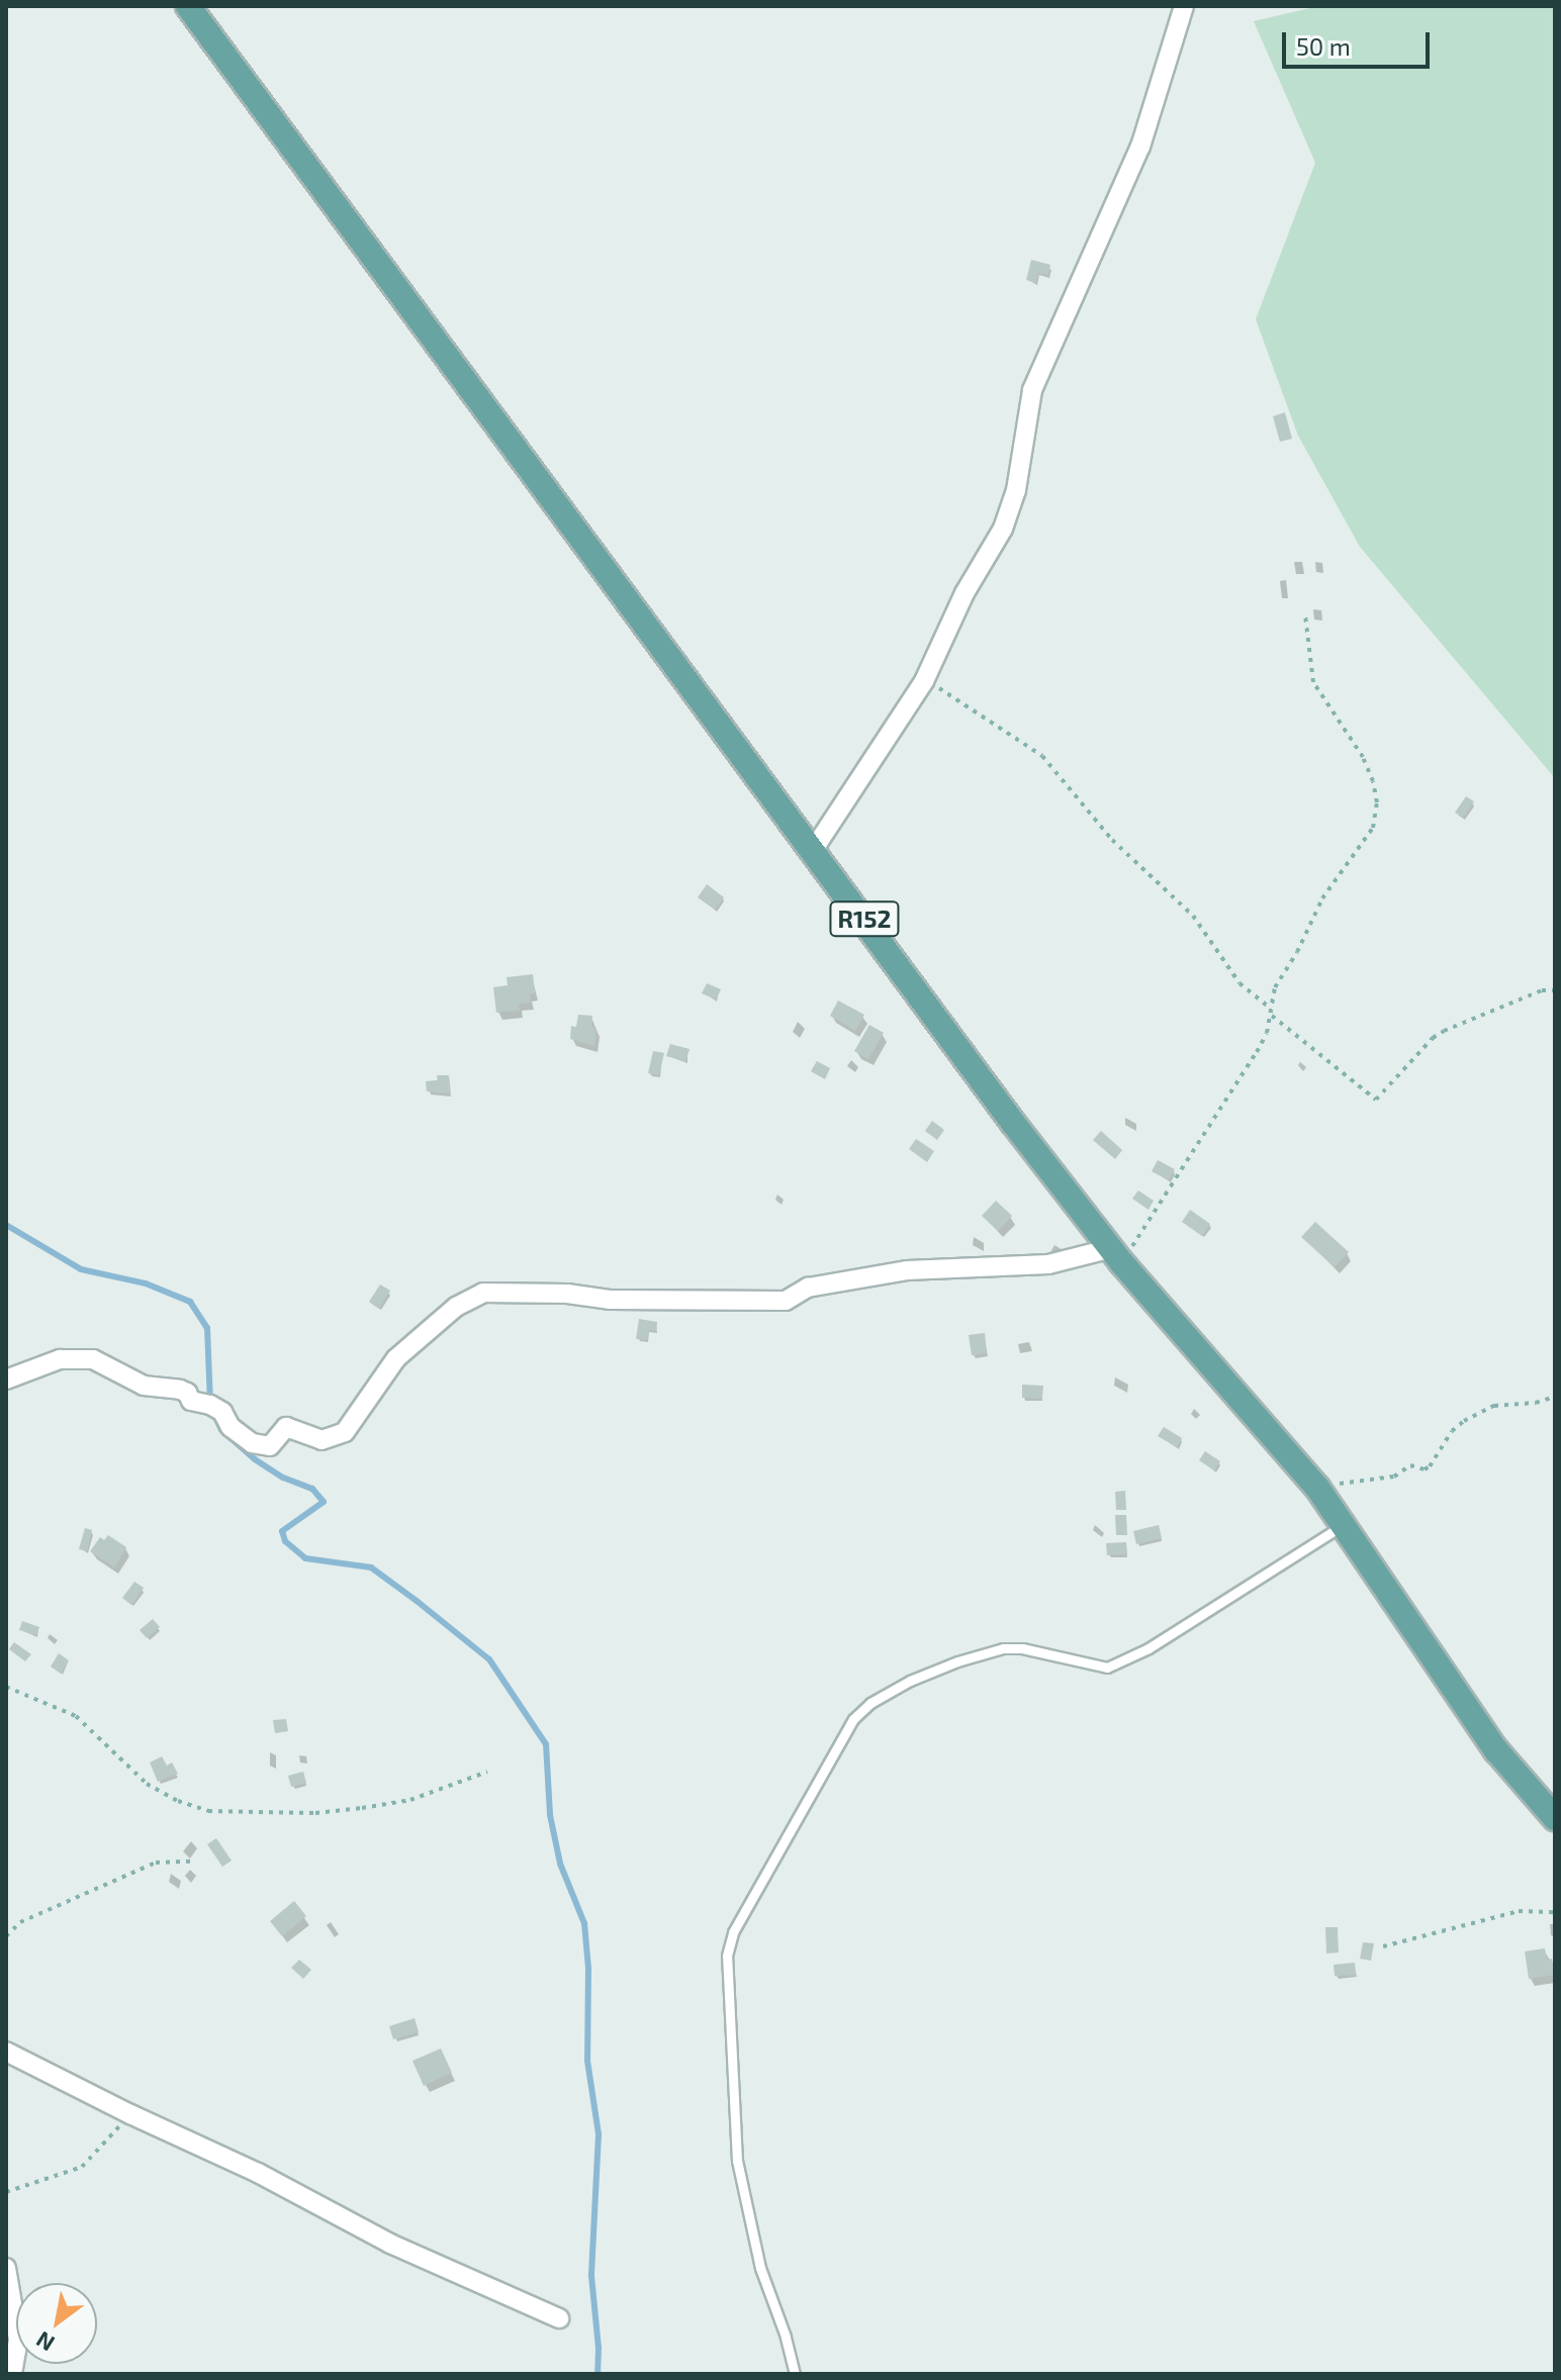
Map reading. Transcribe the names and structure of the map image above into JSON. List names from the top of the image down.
{
  "streets": {
    "main road": ["R152"]
  },
  "scale_bar": "50 m",
  "north": "bottom left"
}
